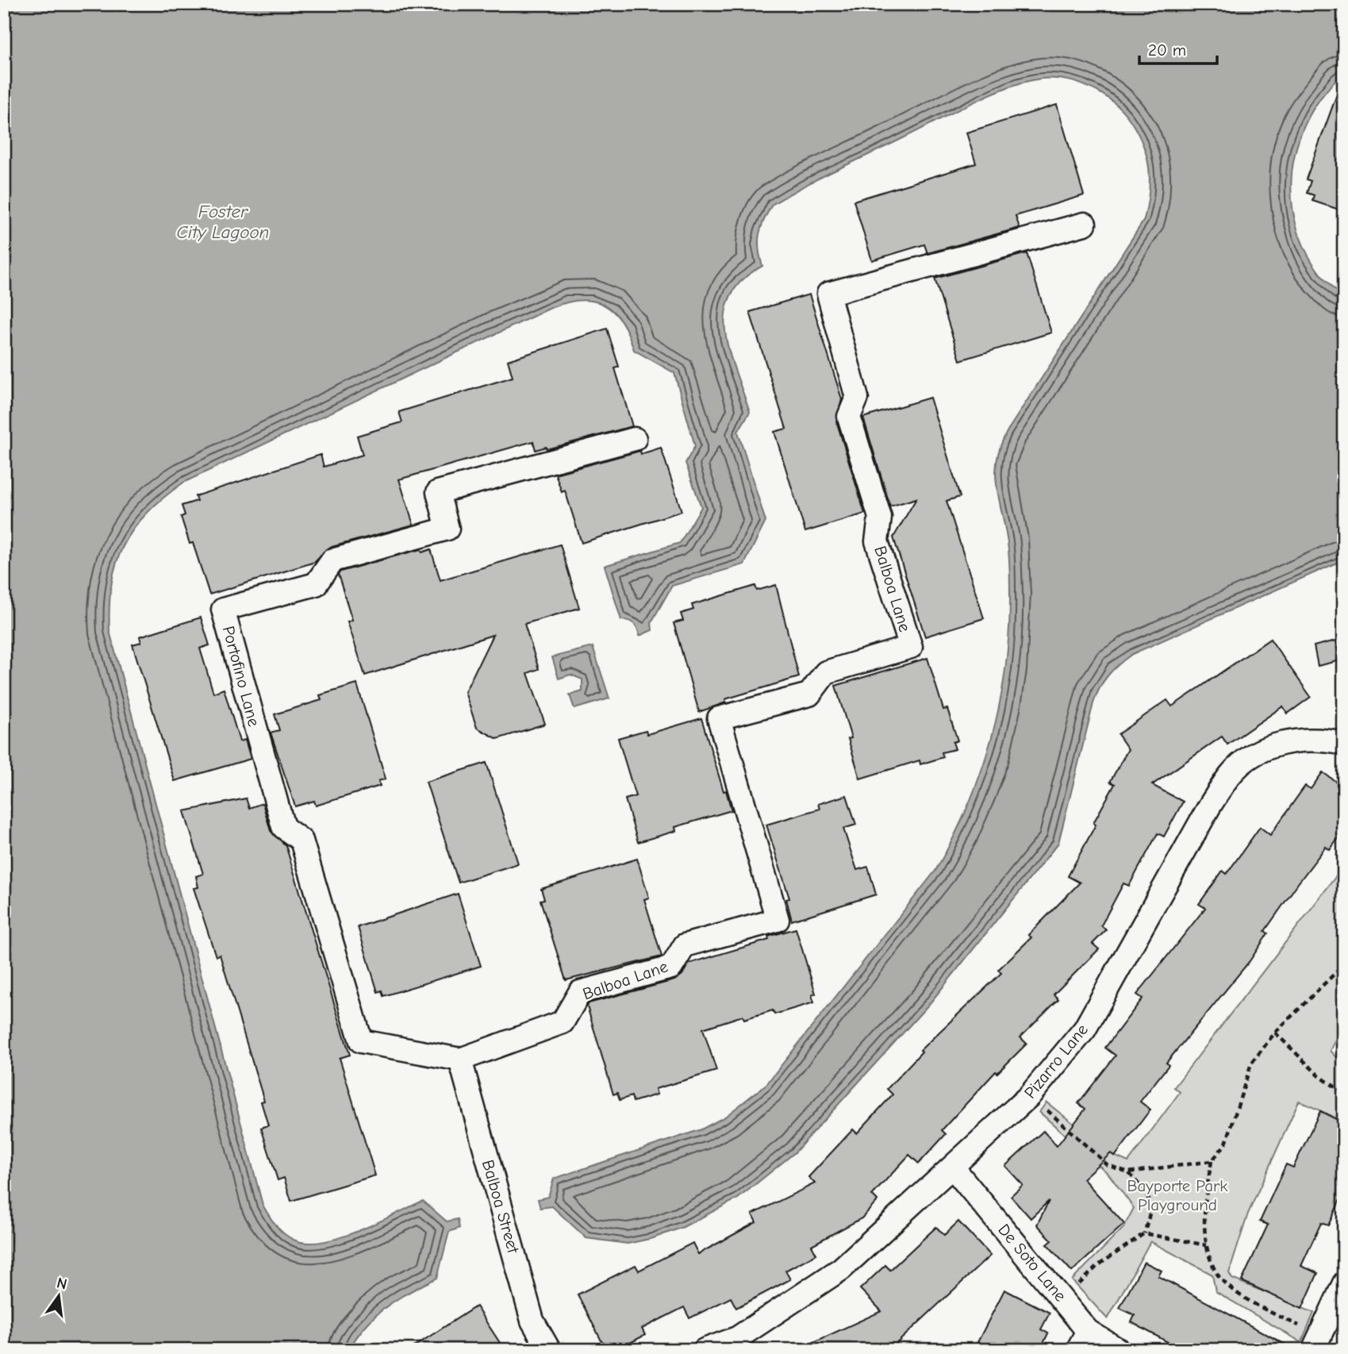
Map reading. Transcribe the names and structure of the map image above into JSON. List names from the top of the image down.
{
  "streets": {
    "street": [
      "Balboa Lane",
      "Portofino Lane",
      "Pizarro Lane",
      "Balboa Street",
      "De Soto Lane"
    ]
  },
  "crossings": [
    ["Balboa Lane", "Portofino Lane"],
    ["Balboa Lane", "Balboa Street"],
    ["Portofino Lane", "Balboa Street"],
    ["Pizarro Lane", "De Soto Lane"]
  ],
  "water": ["Foster City Lagoon"],
  "parks": ["Bayporte Park Playground"],
  "scale_bar": "20 m",
  "north": "top"
}
